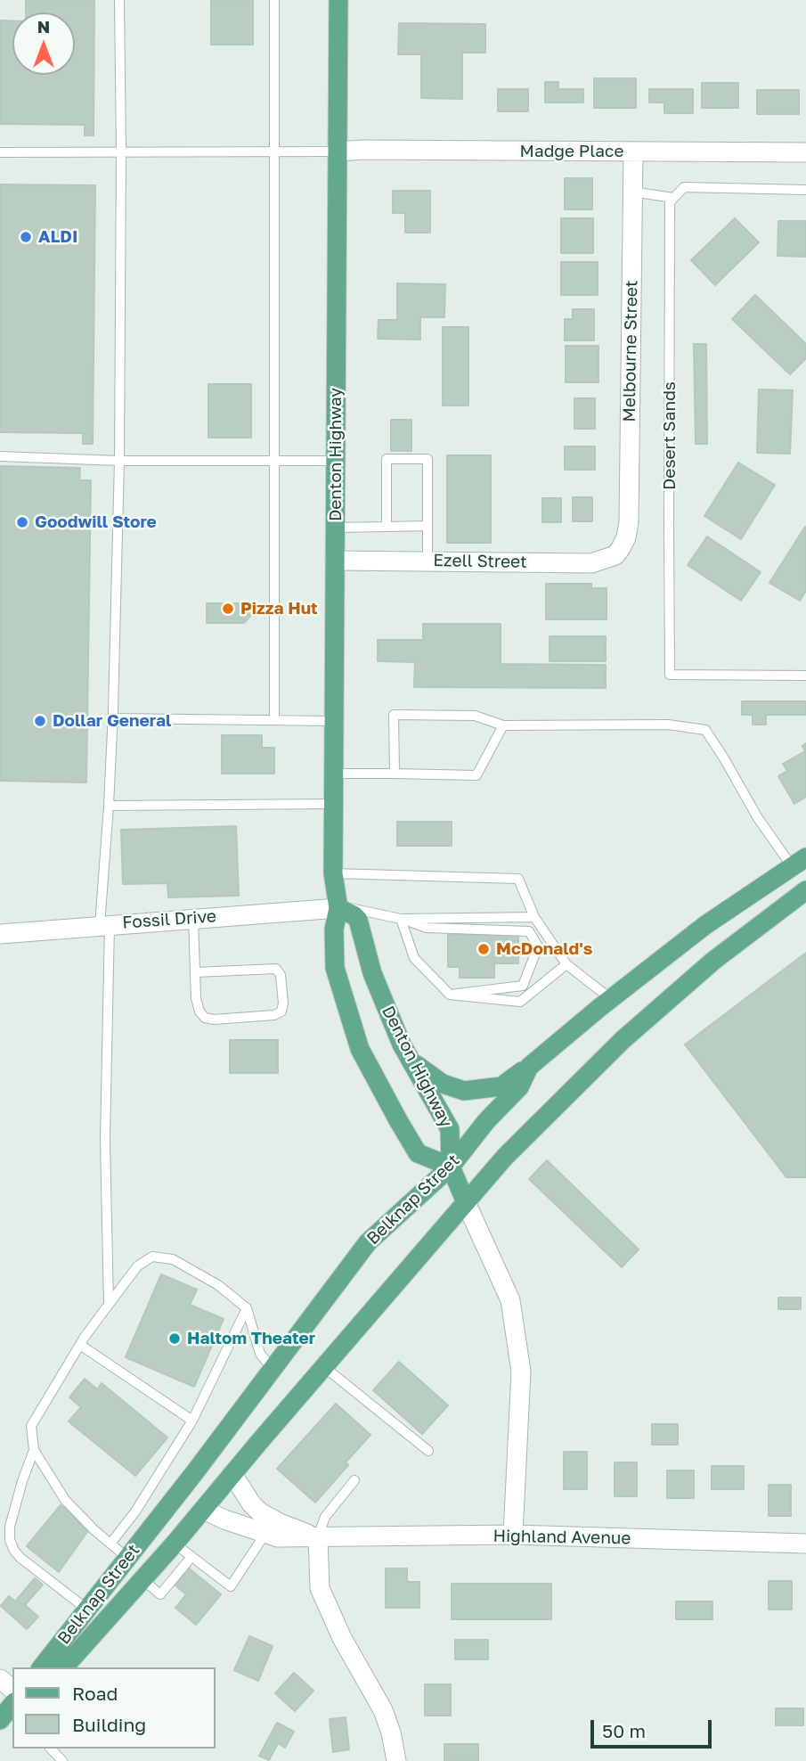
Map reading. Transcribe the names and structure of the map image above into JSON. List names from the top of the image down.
{
  "streets": {
    "main road": ["Denton Highway", "Belknap Street"],
    "street": [
      "Madge Place",
      "Melbourne Street",
      "Ezell Street",
      "Fossil Drive",
      "Highland Avenue"
    ],
    "lane": ["Desert Sands"]
  },
  "crossings": [
    ["Madge Place", "Melbourne Street"],
    ["Madge Place", "Denton Highway"],
    ["Melbourne Street", "Ezell Street"],
    ["Denton Highway", "Ezell Street"],
    ["Denton Highway", "Fossil Drive"],
    ["Denton Highway", "Belknap Street"],
    ["Belknap Street", "Highland Avenue"]
  ],
  "places": [
    "ALDI",
    "Goodwill Store",
    "Pizza Hut",
    "Dollar General",
    "McDonald's",
    "Haltom Theater"
  ],
  "legend": ["Road", "Building"],
  "scale_bar": "50 m",
  "north": "top"
}
